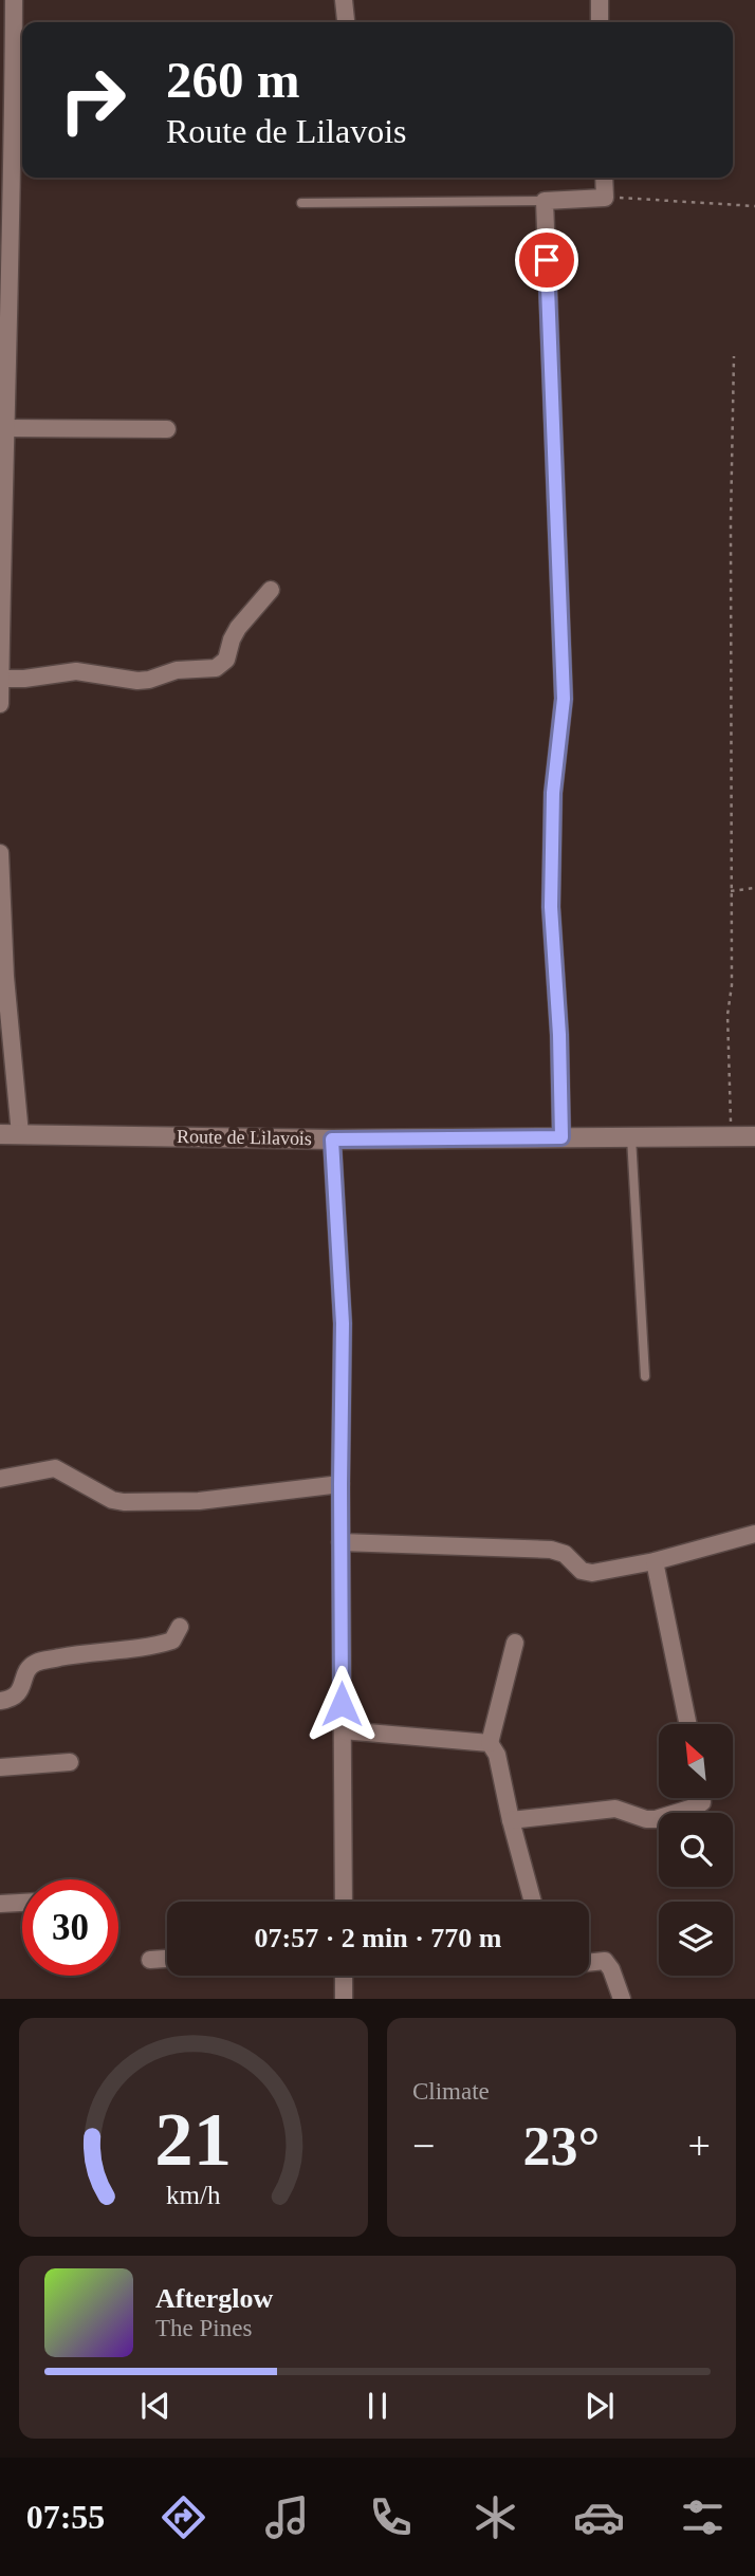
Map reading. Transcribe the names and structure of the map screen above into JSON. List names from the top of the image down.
{
  "streets": {
    "main road": ["Route de Lilavois"]
  },
  "north": "top left",
  "page": {
    "turn": ["260 m", "Route de Lilavois"],
    "limit": "30",
    "trip": "07:57 · 2 min · 770 m",
    "tile": "Climate",
    "heat": ["−", "23°", "+"],
    "song": ["Afterglow", "The Pines"],
    "tabs": "07:55",
    "gauge": ["21", "km/h"]
  }
}
